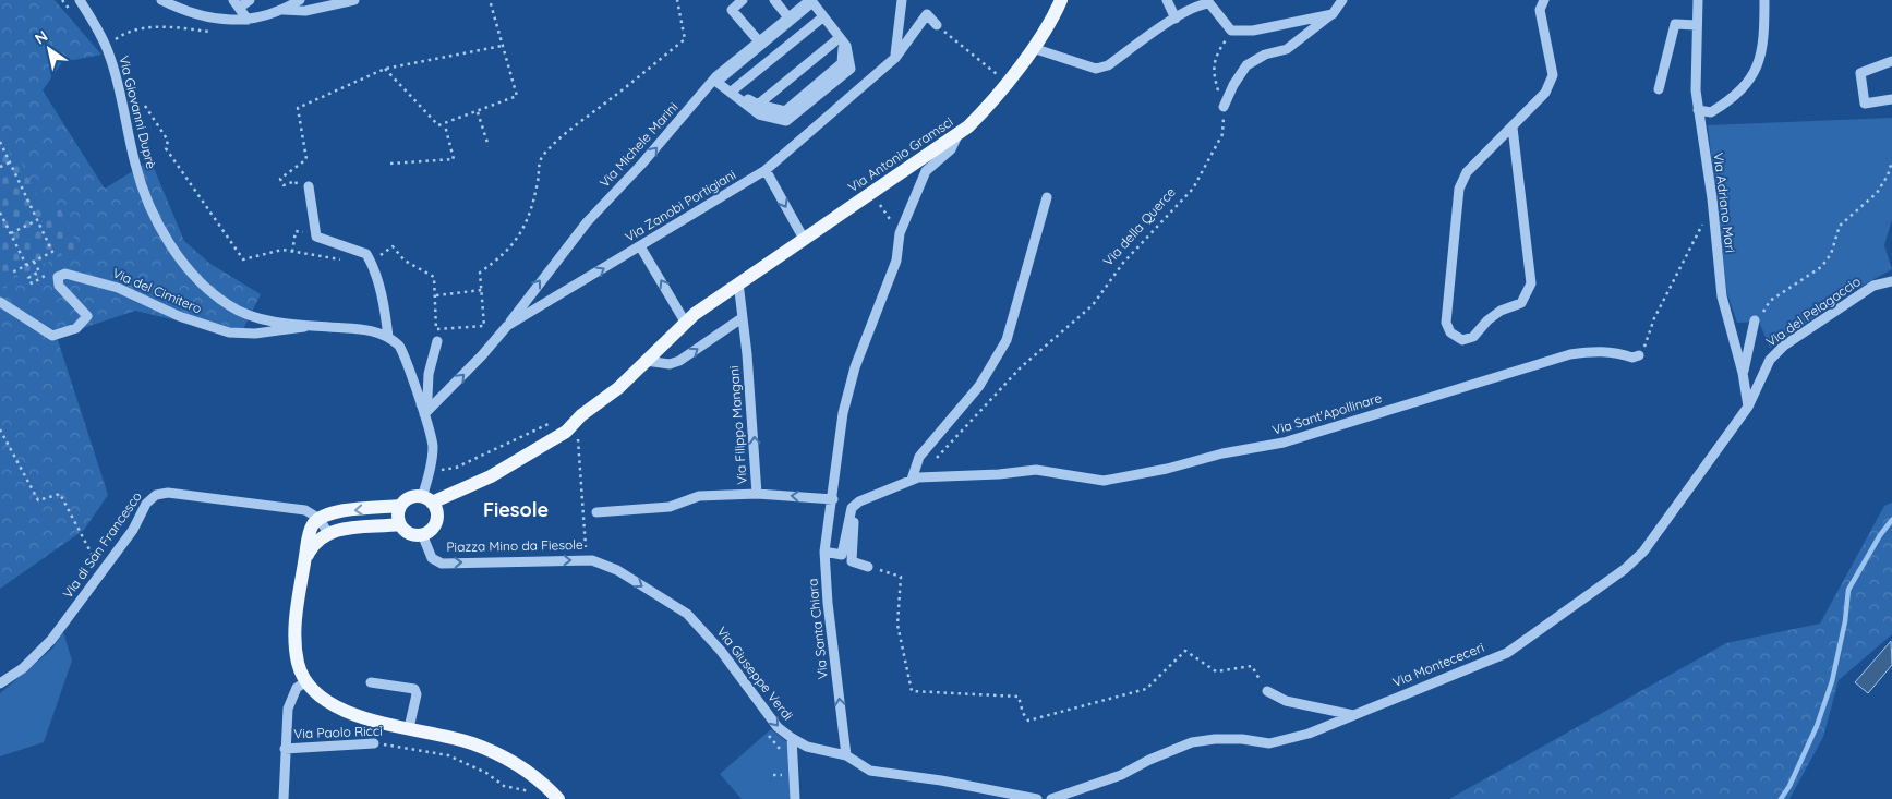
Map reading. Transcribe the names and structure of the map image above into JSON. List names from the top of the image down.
{
  "streets": {
    "main road": ["Via Antonio Gramsci", "Piazza Mino da Fiesole"],
    "street": [
      "Via Giovanni Duprè",
      "Via Michele Marini",
      "Via Adriano Mari",
      "Via Zanobi Portigiani",
      "Via del Cimitero",
      "Via del Pelagaccio",
      "Via Sant'Apollinare",
      "Via Filippo Mangani",
      "Via di San Francesco",
      "Via Santa Chiara",
      "Via Montececeri",
      "Via Giuseppe Verdi",
      "Via Paolo Ricci"
    ],
    "path": ["Via della Querce"]
  },
  "crossings": [
    ["Via Giovanni Duprè", "Via del Cimitero"],
    ["Via Michele Marini", "Via Zanobi Portigiani"],
    ["Via Antonio Gramsci", "Via Filippo Mangani"],
    ["Via Antonio Gramsci", "Via Santa Chiara"],
    ["Via Adriano Mari", "Via del Pelagaccio"],
    ["Via Adriano Mari", "Via Montececeri"],
    ["Via della Querce", "Via Sant'Apollinare"],
    ["Via del Pelagaccio", "Via Montececeri"],
    ["Piazza Mino da Fiesole", "Via Giuseppe Verdi"],
    ["Via Santa Chiara", "Via Giuseppe Verdi"]
  ],
  "one_way": [
    "Via Michele Marini",
    "Via Zanobi Portigiani",
    "Via Filippo Mangani",
    "Piazza Mino da Fiesole",
    "Via Giuseppe Verdi"
  ],
  "districts": ["Fiesole"],
  "north": "top left"
}
